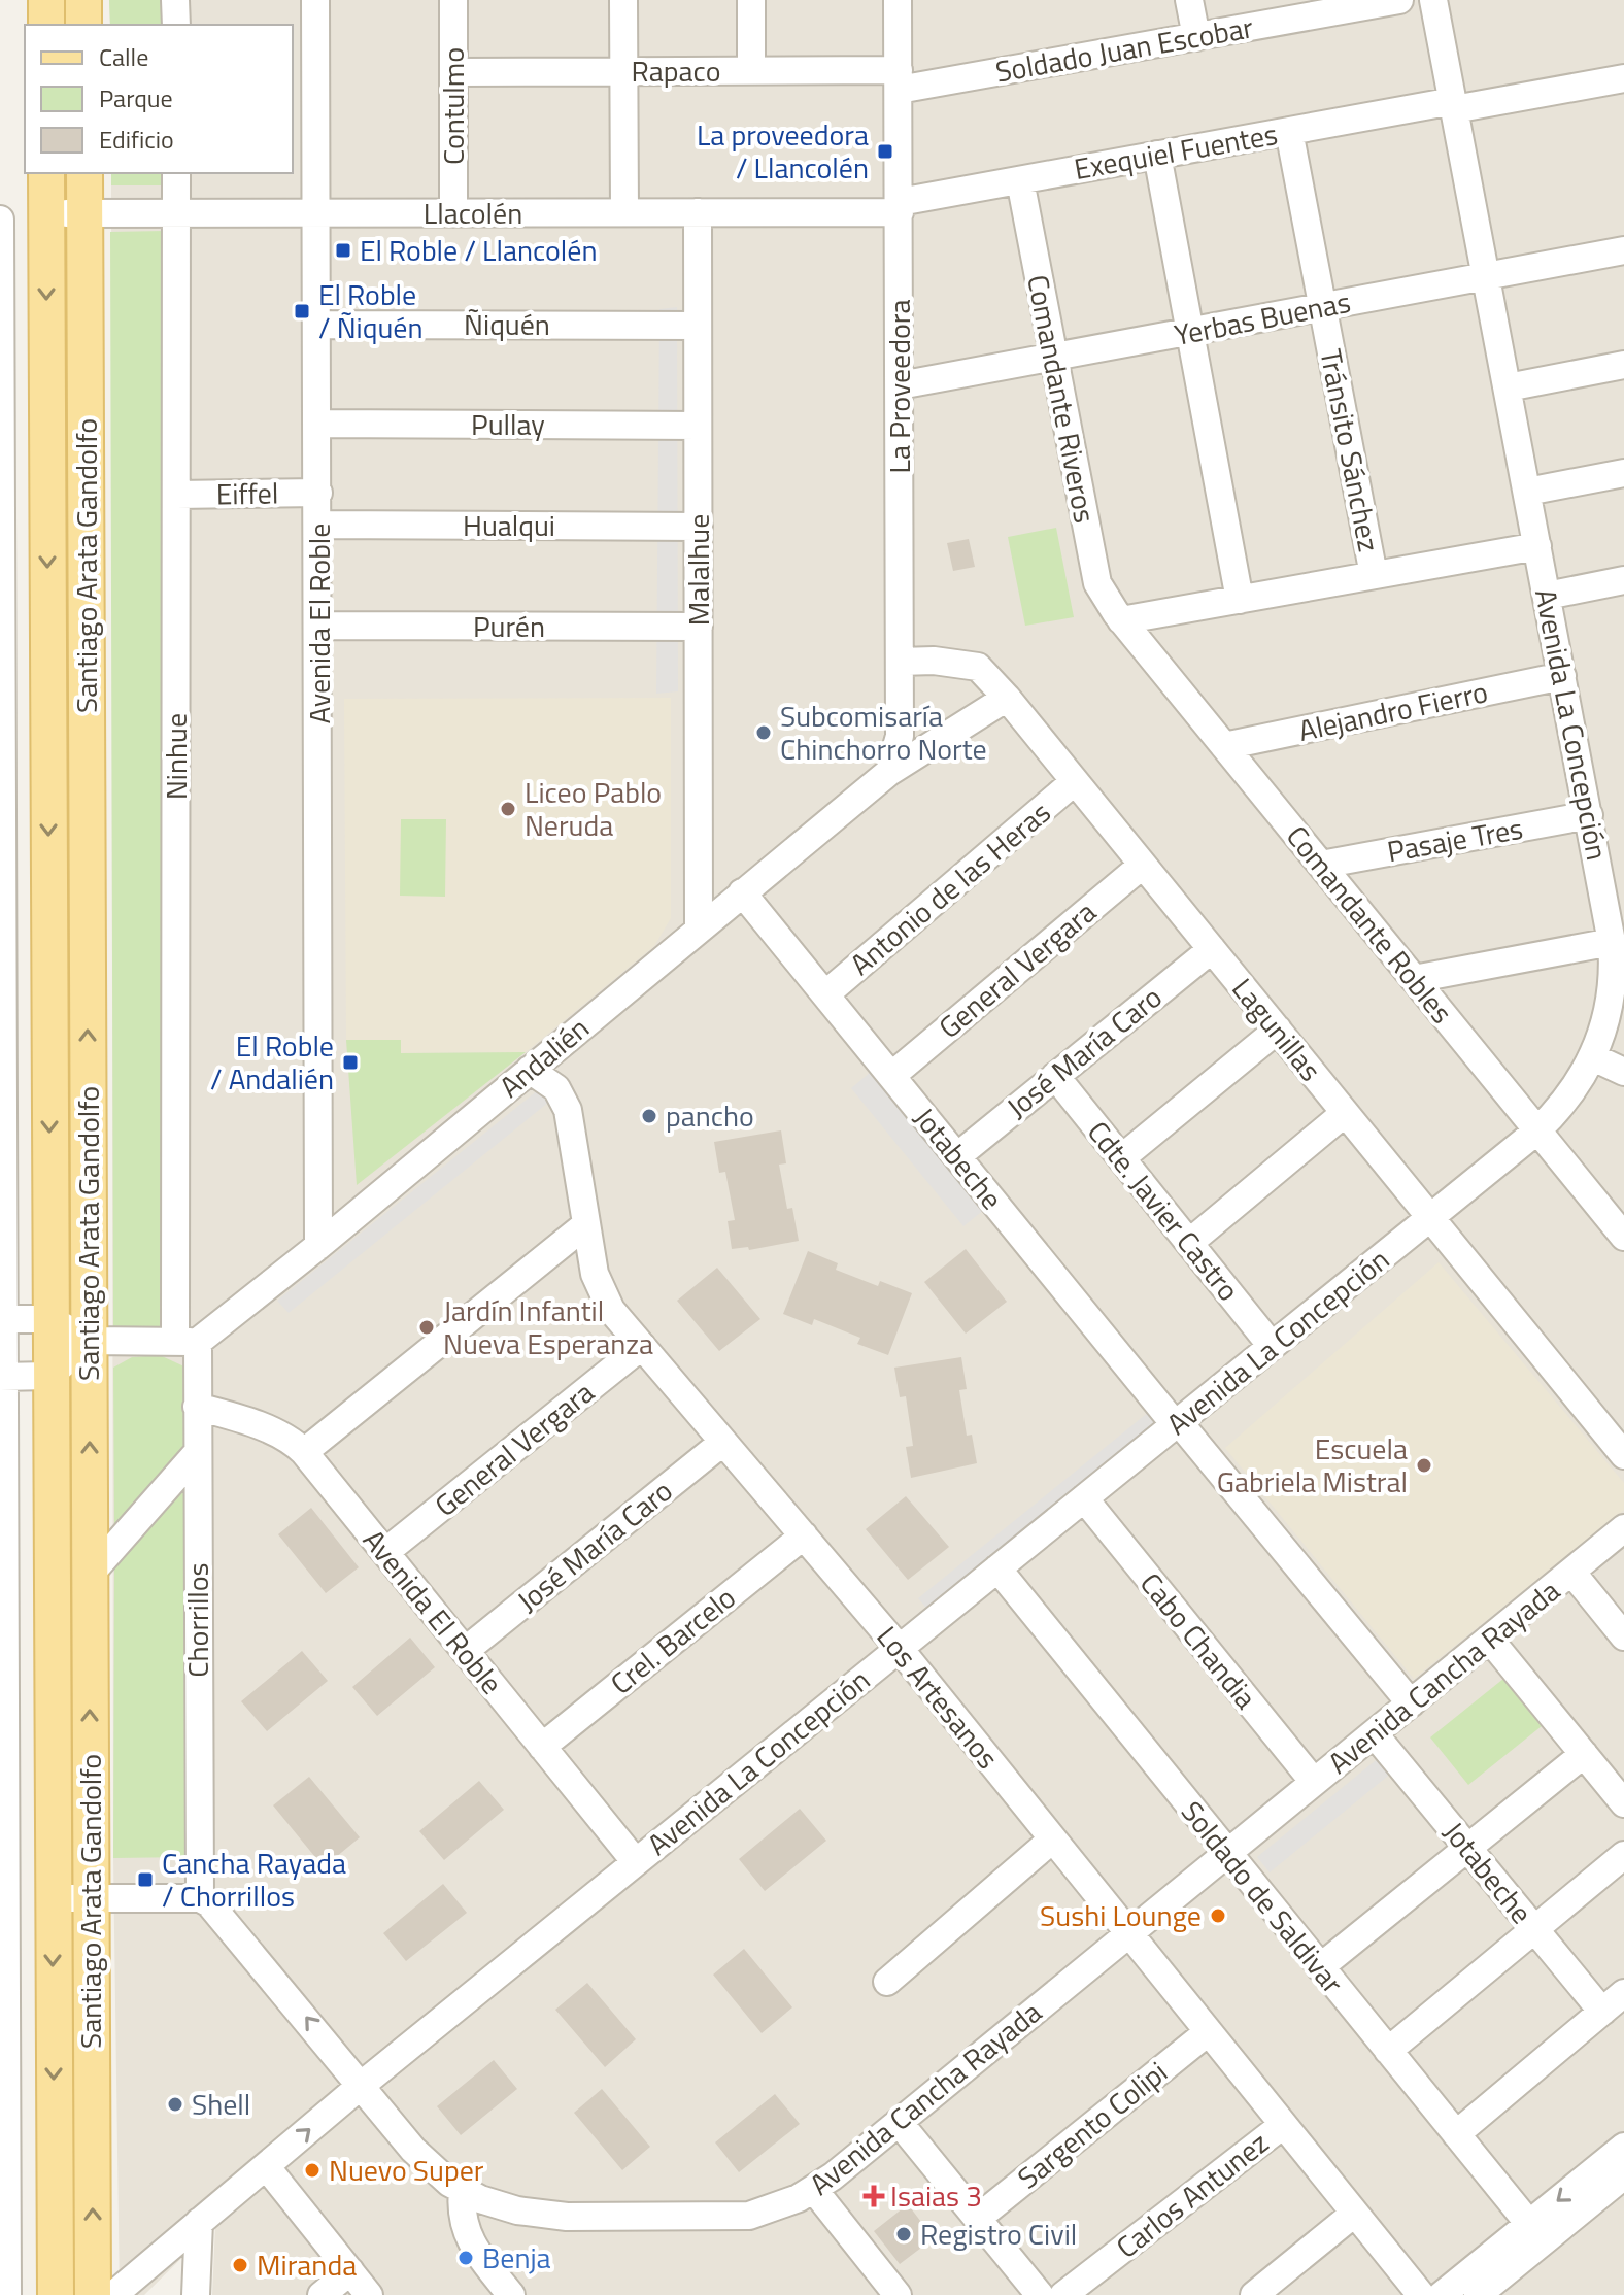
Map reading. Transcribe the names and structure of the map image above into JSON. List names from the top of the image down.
{
  "streets": {
    "main road": ["Santiago Arata Gandolfo"],
    "street": [
      "Soldado Juan Escobar",
      "Rapaco",
      "Contulmo",
      "Exequiel Fuentes",
      "Llacolén",
      "Yerbas Buenas",
      "Ñiquén",
      "La Proveedora",
      "Comandante Riveros",
      "Pullay",
      "Tránsito Sánchez",
      "Eiffel",
      "Hualqui",
      "Malalhue",
      "Avenida El Roble",
      "Purén",
      "Alejandro Fierro",
      "Avenida La Concepción",
      "Ninhue",
      "Pasaje Tres",
      "Antonio de las Heras",
      "Comandante Robles",
      "General Vergara",
      "Lagunillas",
      "José María Caro",
      "Andalién",
      "Jotabeche",
      "Cdte. Javier Castro",
      "Chorrillos",
      "Crel. Barcelo",
      "Cabo Chandia",
      "Avenida Cancha Rayada",
      "Los Artesanos",
      "Soldado de Saldivar",
      "Sargento Colipi",
      "Carlos Antunez"
    ]
  },
  "crossings": [
    ["Soldado Juan Escobar", "Rapaco"],
    ["Soldado Juan Escobar", "La Proveedora"],
    ["Rapaco", "Contulmo"],
    ["Rapaco", "La Proveedora"],
    ["Contulmo", "Llacolén"],
    ["Exequiel Fuentes", "Llacolén"],
    ["Exequiel Fuentes", "La Proveedora"],
    ["Exequiel Fuentes", "Comandante Riveros"],
    ["Exequiel Fuentes", "Tránsito Sánchez"],
    ["Exequiel Fuentes", "Avenida La Concepción"],
    ["Llacolén", "La Proveedora"],
    ["Llacolén", "Santiago Arata Gandolfo"],
    ["Llacolén", "Malalhue"],
    ["Llacolén", "Avenida El Roble"],
    ["Llacolén", "Ninhue"],
    ["Yerbas Buenas", "La Proveedora"],
    ["Yerbas Buenas", "Comandante Riveros"],
    ["Yerbas Buenas", "Tránsito Sánchez"],
    ["Yerbas Buenas", "Avenida La Concepción"],
    ["Ñiquén", "Malalhue"],
    ["Ñiquén", "Avenida El Roble"],
    ["La Proveedora", "Lagunillas"],
    ["La Proveedora", "Andalién"],
    ["Comandante Riveros", "Comandante Robles"],
    ["Pullay", "Malalhue"],
    ["Pullay", "Avenida El Roble"],
    ["Eiffel", "Avenida El Roble"],
    ["Eiffel", "Ninhue"],
    ["Hualqui", "Malalhue"],
    ["Hualqui", "Avenida El Roble"],
    ["Malalhue", "Purén"],
    ["Malalhue", "Andalién"],
    ["Avenida El Roble", "Purén"],
    ["Avenida El Roble", "Avenida La Concepción"],
    ["Avenida El Roble", "General Vergara"],
    ["Avenida El Roble", "José María Caro"],
    ["Avenida El Roble", "Andalién"],
    ["Avenida El Roble", "Chorrillos"],
    ["Avenida El Roble", "Crel. Barcelo"],
    ["Alejandro Fierro", "Avenida La Concepción"],
    ["Alejandro Fierro", "Comandante Robles"],
    ["Avenida La Concepción", "Pasaje Tres"],
    ["Avenida La Concepción", "Comandante Robles"],
    ["Avenida La Concepción", "Lagunillas"],
    ["Avenida La Concepción", "Jotabeche"],
    ["Avenida La Concepción", "Cdte. Javier Castro"],
    ["Avenida La Concepción", "Cabo Chandia"],
    ["Avenida La Concepción", "Avenida Cancha Rayada"],
    ["Avenida La Concepción", "Los Artesanos"],
    ["Avenida La Concepción", "Soldado de Saldivar"],
    ["Ninhue", "Andalién"],
    ["Ninhue", "Chorrillos"],
    ["Pasaje Tres", "Comandante Robles"],
    ["Antonio de las Heras", "Lagunillas"],
    ["Antonio de las Heras", "Jotabeche"],
    ["General Vergara", "Lagunillas"],
    ["General Vergara", "Jotabeche"],
    ["General Vergara", "Los Artesanos"],
    ["Lagunillas", "José María Caro"],
    ["José María Caro", "Jotabeche"],
    ["José María Caro", "Cdte. Javier Castro"],
    ["José María Caro", "Los Artesanos"],
    ["Andalién", "Jotabeche"],
    ["Andalién", "Chorrillos"],
    ["Andalién", "Los Artesanos"],
    ["Jotabeche", "Avenida Cancha Rayada"],
    ["Chorrillos", "Avenida Cancha Rayada"],
    ["Crel. Barcelo", "Los Artesanos"],
    ["Cabo Chandia", "Avenida Cancha Rayada"],
    ["Avenida Cancha Rayada", "Los Artesanos"],
    ["Avenida Cancha Rayada", "Soldado de Saldivar"],
    ["Los Artesanos", "Sargento Colipi"],
    ["Los Artesanos", "Carlos Antunez"]
  ],
  "places": {
    "transit": [
      "La proveedora / Llancolén",
      "El Roble / Llancolén",
      "El Roble / Ñiquén",
      "El Roble / Andalién",
      "Cancha Rayada / Chorrillos"
    ],
    "other": [
      "Subcomisaría Chinchorro Norte",
      "Liceo Pablo Neruda",
      "pancho",
      "Jardín Infantil Nueva Esperanza",
      "Escuela Gabriela Mistral",
      "Sushi Lounge",
      "Shell",
      "Nuevo Super",
      "Registro Civil",
      "Benja",
      "Miranda"
    ],
    "health": ["Isaias 3"]
  },
  "legend": ["Calle", "Parque", "Edificio"]
}
